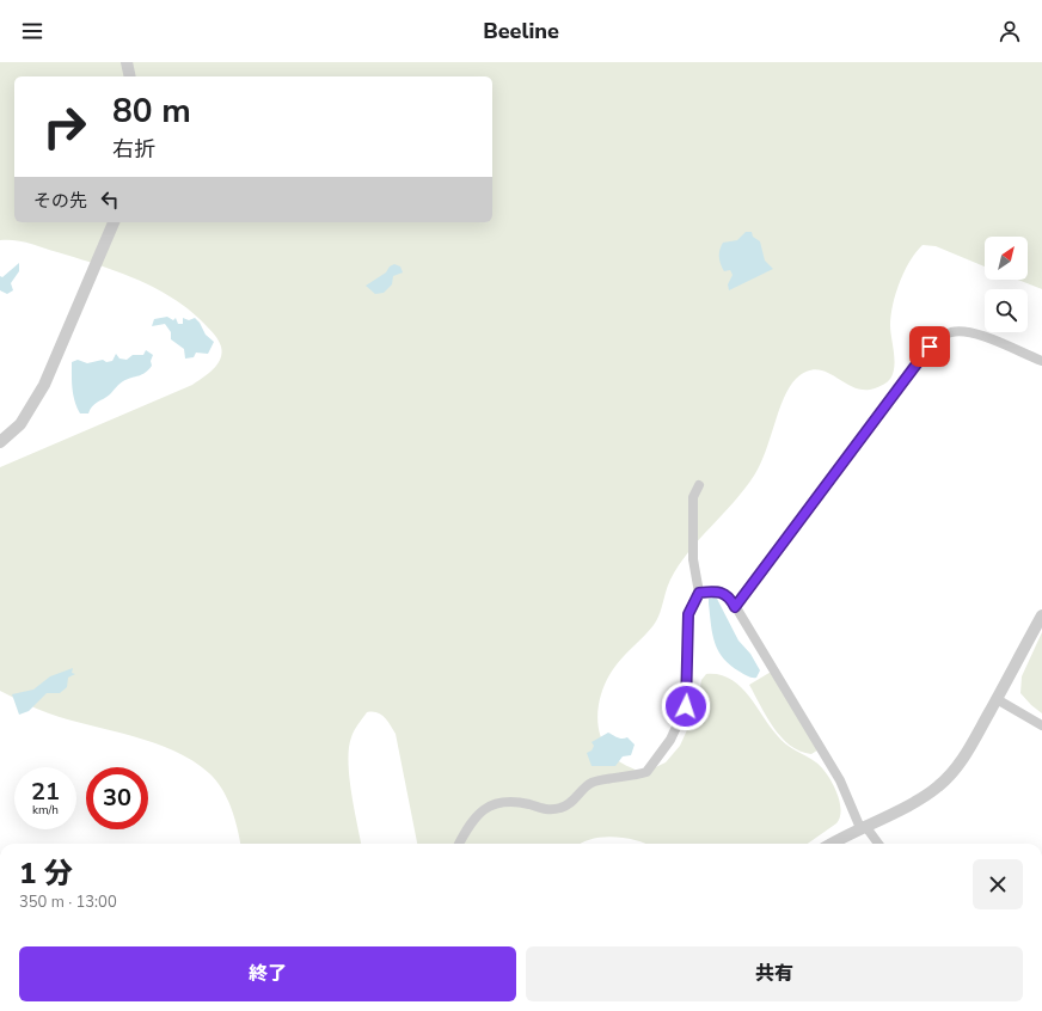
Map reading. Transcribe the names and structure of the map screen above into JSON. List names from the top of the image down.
{
  "north": "top right",
  "page": {
    "header": "Beeline",
    "turn": ["80 m", "右折"],
    "then": "その先",
    "speed": "21 km/h",
    "limit": "30",
    "heading": ["1 分", "350 m · 13:00"],
    "buttons": ["終了", "共有"]
  }
}
